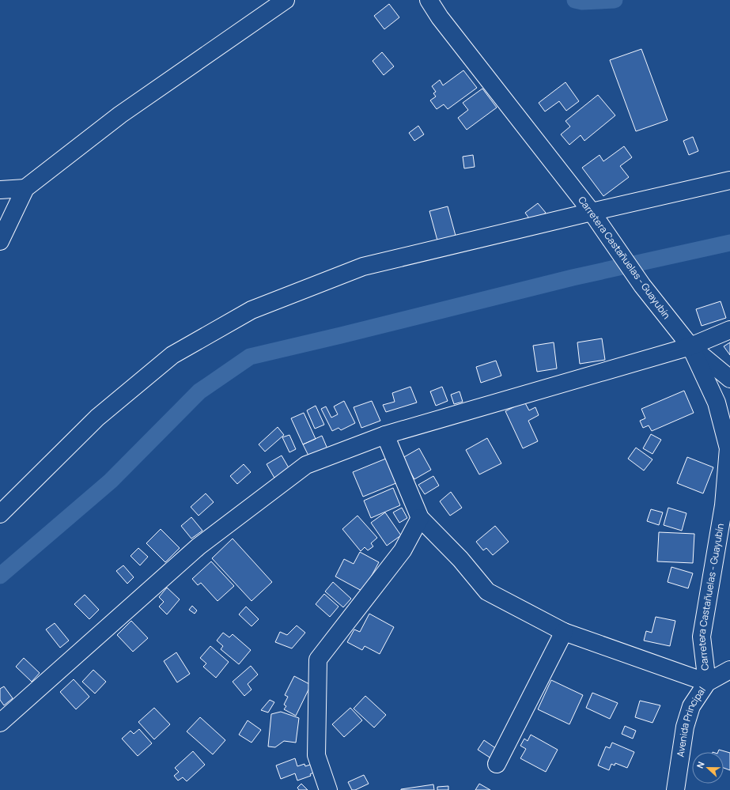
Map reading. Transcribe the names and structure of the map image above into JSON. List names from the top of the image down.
{
  "streets": {
    "street": ["Carretera Castañuelas - Guayubín", "Avenida Principal"]
  },
  "crossings": [
    ["Carretera Castañuelas - Guayubín", "Avenida Principal"]
  ],
  "north": "left"
}
